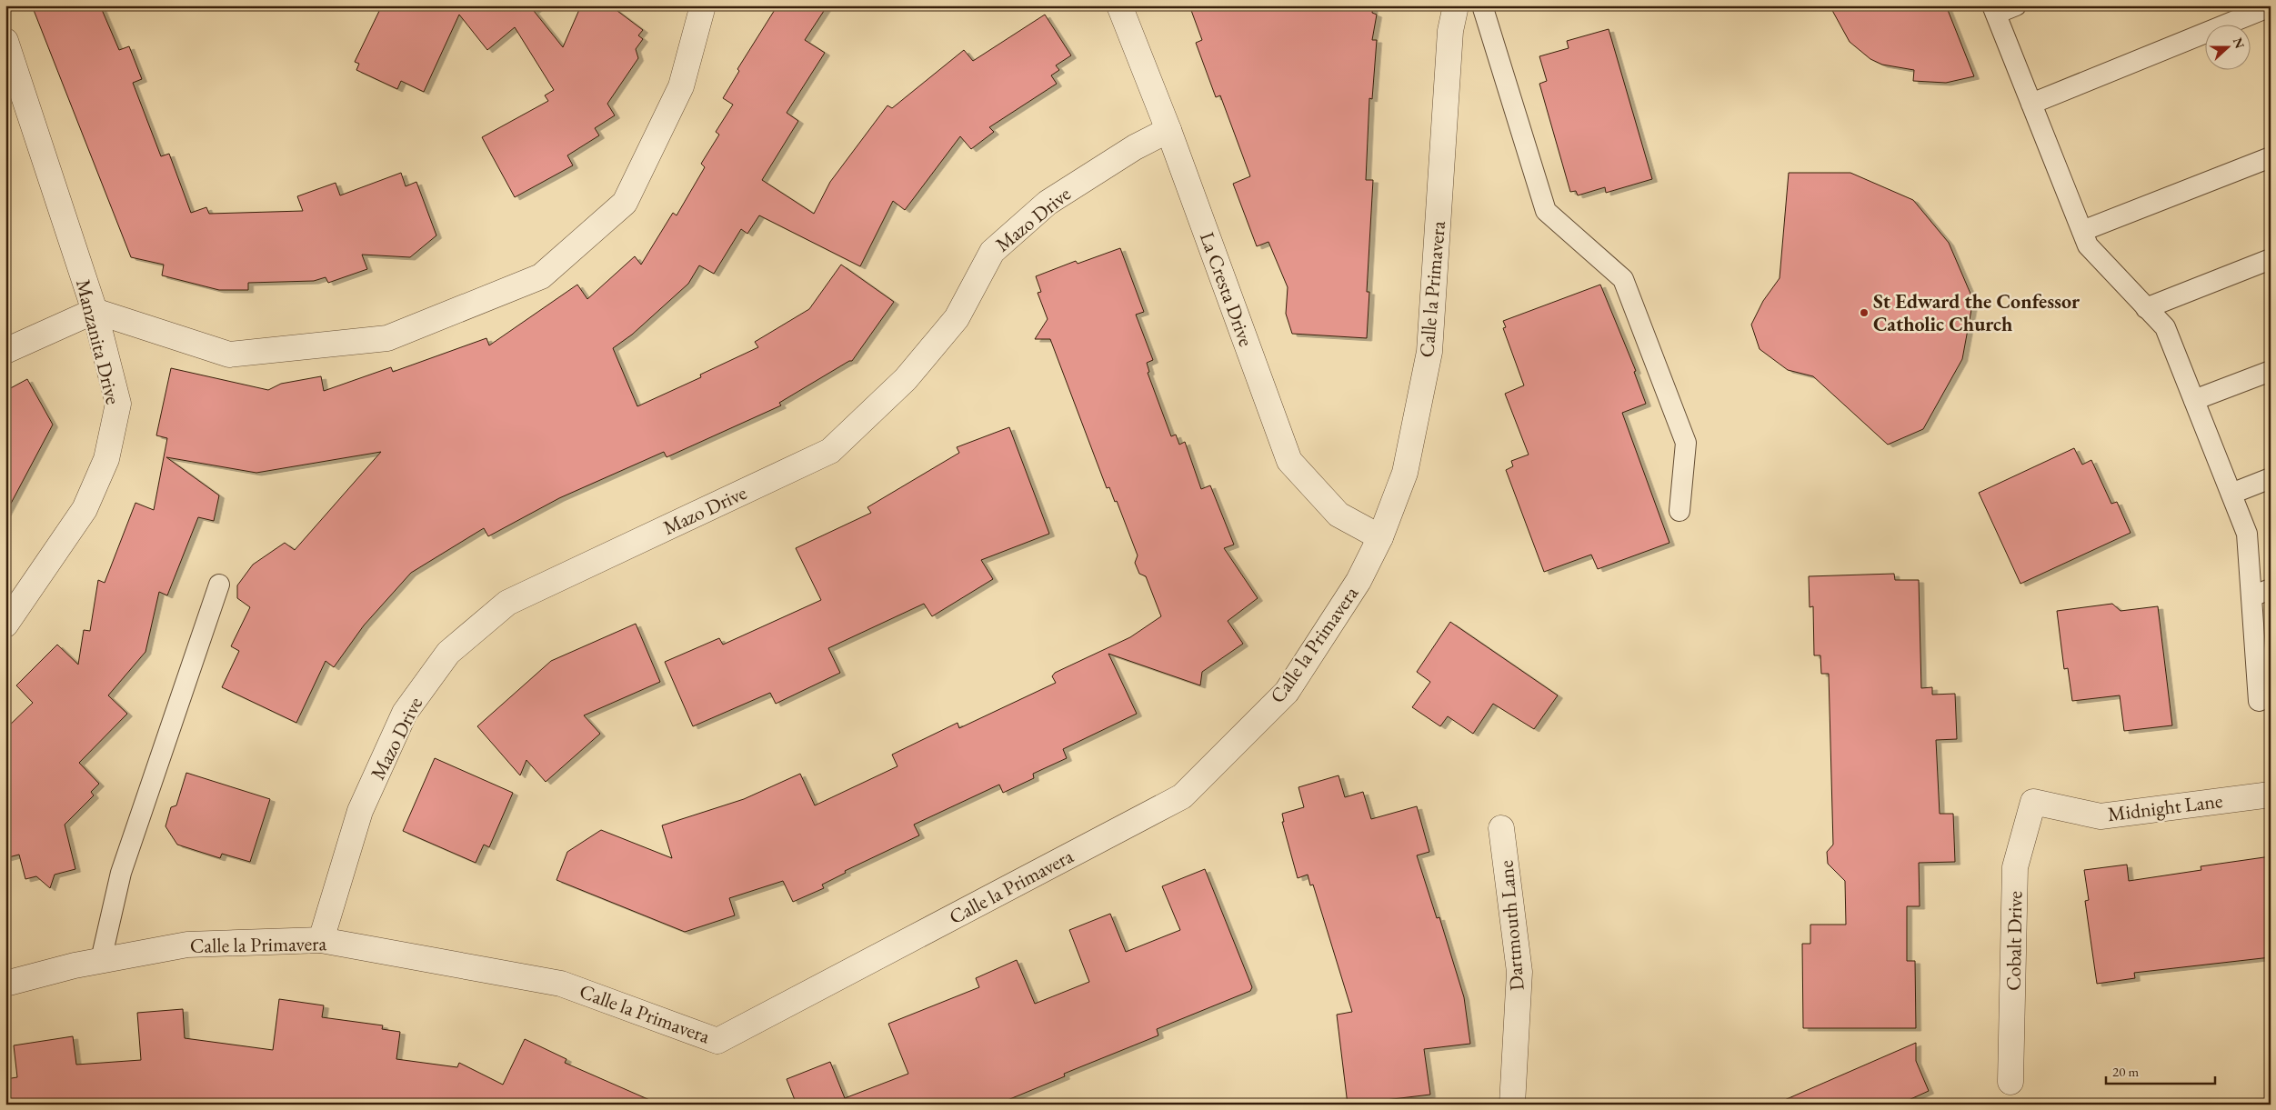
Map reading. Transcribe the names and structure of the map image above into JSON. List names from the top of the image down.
{
  "streets": {
    "street": [
      "Mazo Drive",
      "La Cresta Drive",
      "Calle la Primavera",
      "Manzanita Drive",
      "Midnight Lane",
      "Dartmouth Lane",
      "Cobalt Drive"
    ]
  },
  "crossings": [
    ["Mazo Drive", "La Cresta Drive"],
    ["Mazo Drive", "Calle la Primavera"],
    ["La Cresta Drive", "Calle la Primavera"],
    ["Midnight Lane", "Cobalt Drive"]
  ],
  "places": ["St Edward the Confessor Catholic Church"],
  "scale_bar": "20 m",
  "north": "right"
}
